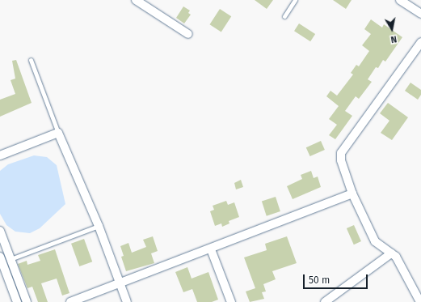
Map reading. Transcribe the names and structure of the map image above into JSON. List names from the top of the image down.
{
  "scale_bar": "50 m",
  "north": "bottom"
}
